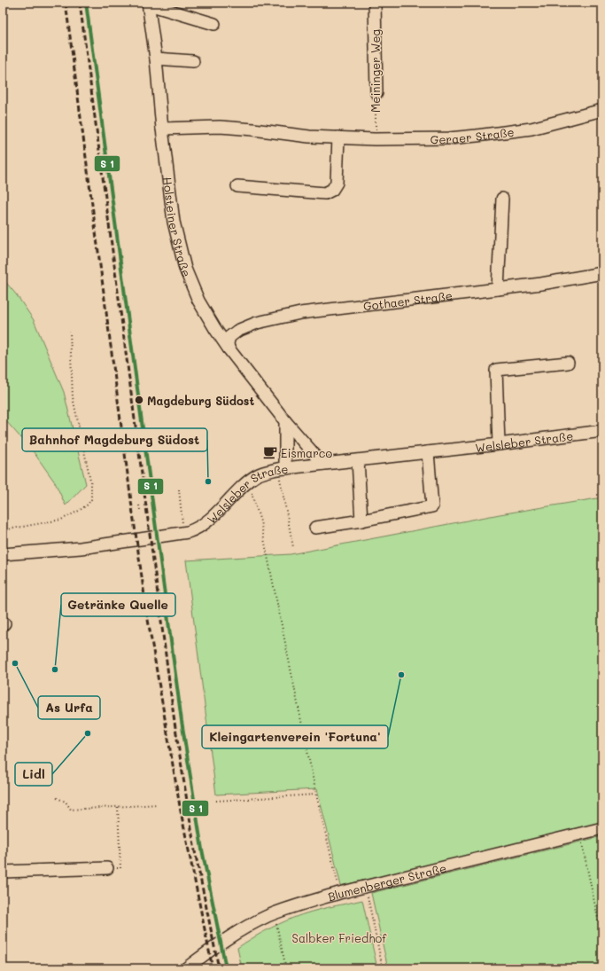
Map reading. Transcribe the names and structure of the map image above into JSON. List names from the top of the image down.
{
  "streets": {
    "street": [
      "Meininger Weg",
      "Geraer Straße",
      "Holsteiner Straße",
      "Gothaer Straße",
      "Welsleber Straße",
      "Blumenberger Straße"
    ]
  },
  "crossings": [
    ["Meininger Weg", "Geraer Straße"],
    ["Geraer Straße", "Holsteiner Straße"],
    ["Holsteiner Straße", "Gothaer Straße"],
    ["Holsteiner Straße", "Welsleber Straße"]
  ],
  "parks": ["Salbker Friedhof"],
  "places": {
    "other": [
      "Magdeburg Südost",
      "Bahnhof Magdeburg Südost",
      "As Urfa",
      "Getränke Quelle",
      "Kleingartenverein 'Fortuna'",
      "Lidl"
    ],
    "cafe": ["Eismarco"]
  }
}
